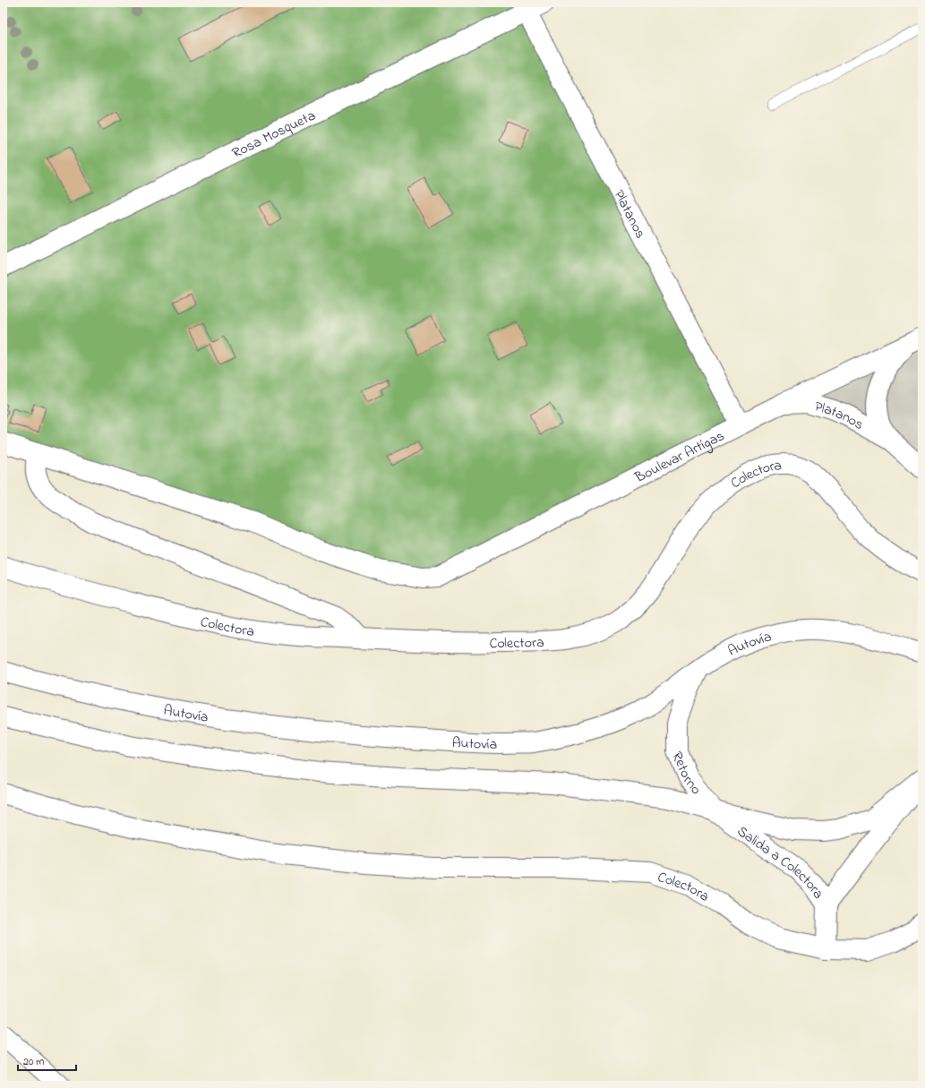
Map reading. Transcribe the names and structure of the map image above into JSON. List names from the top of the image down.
{
  "streets": {
    "street": [
      "Rosa Mosqueta",
      "Platanos",
      "Boulevar Artígas",
      "Colectora",
      "Autovía",
      "Retorno",
      "Salida a Colectora"
    ]
  },
  "crossings": [
    ["Rosa Mosqueta", "Platanos"],
    ["Platanos", "Boulevar Artígas"],
    ["Colectora", "Salida a Colectora"],
    ["Autovía", "Retorno"],
    ["Retorno", "Salida a Colectora"]
  ],
  "scale_bar": "20 m"
}
